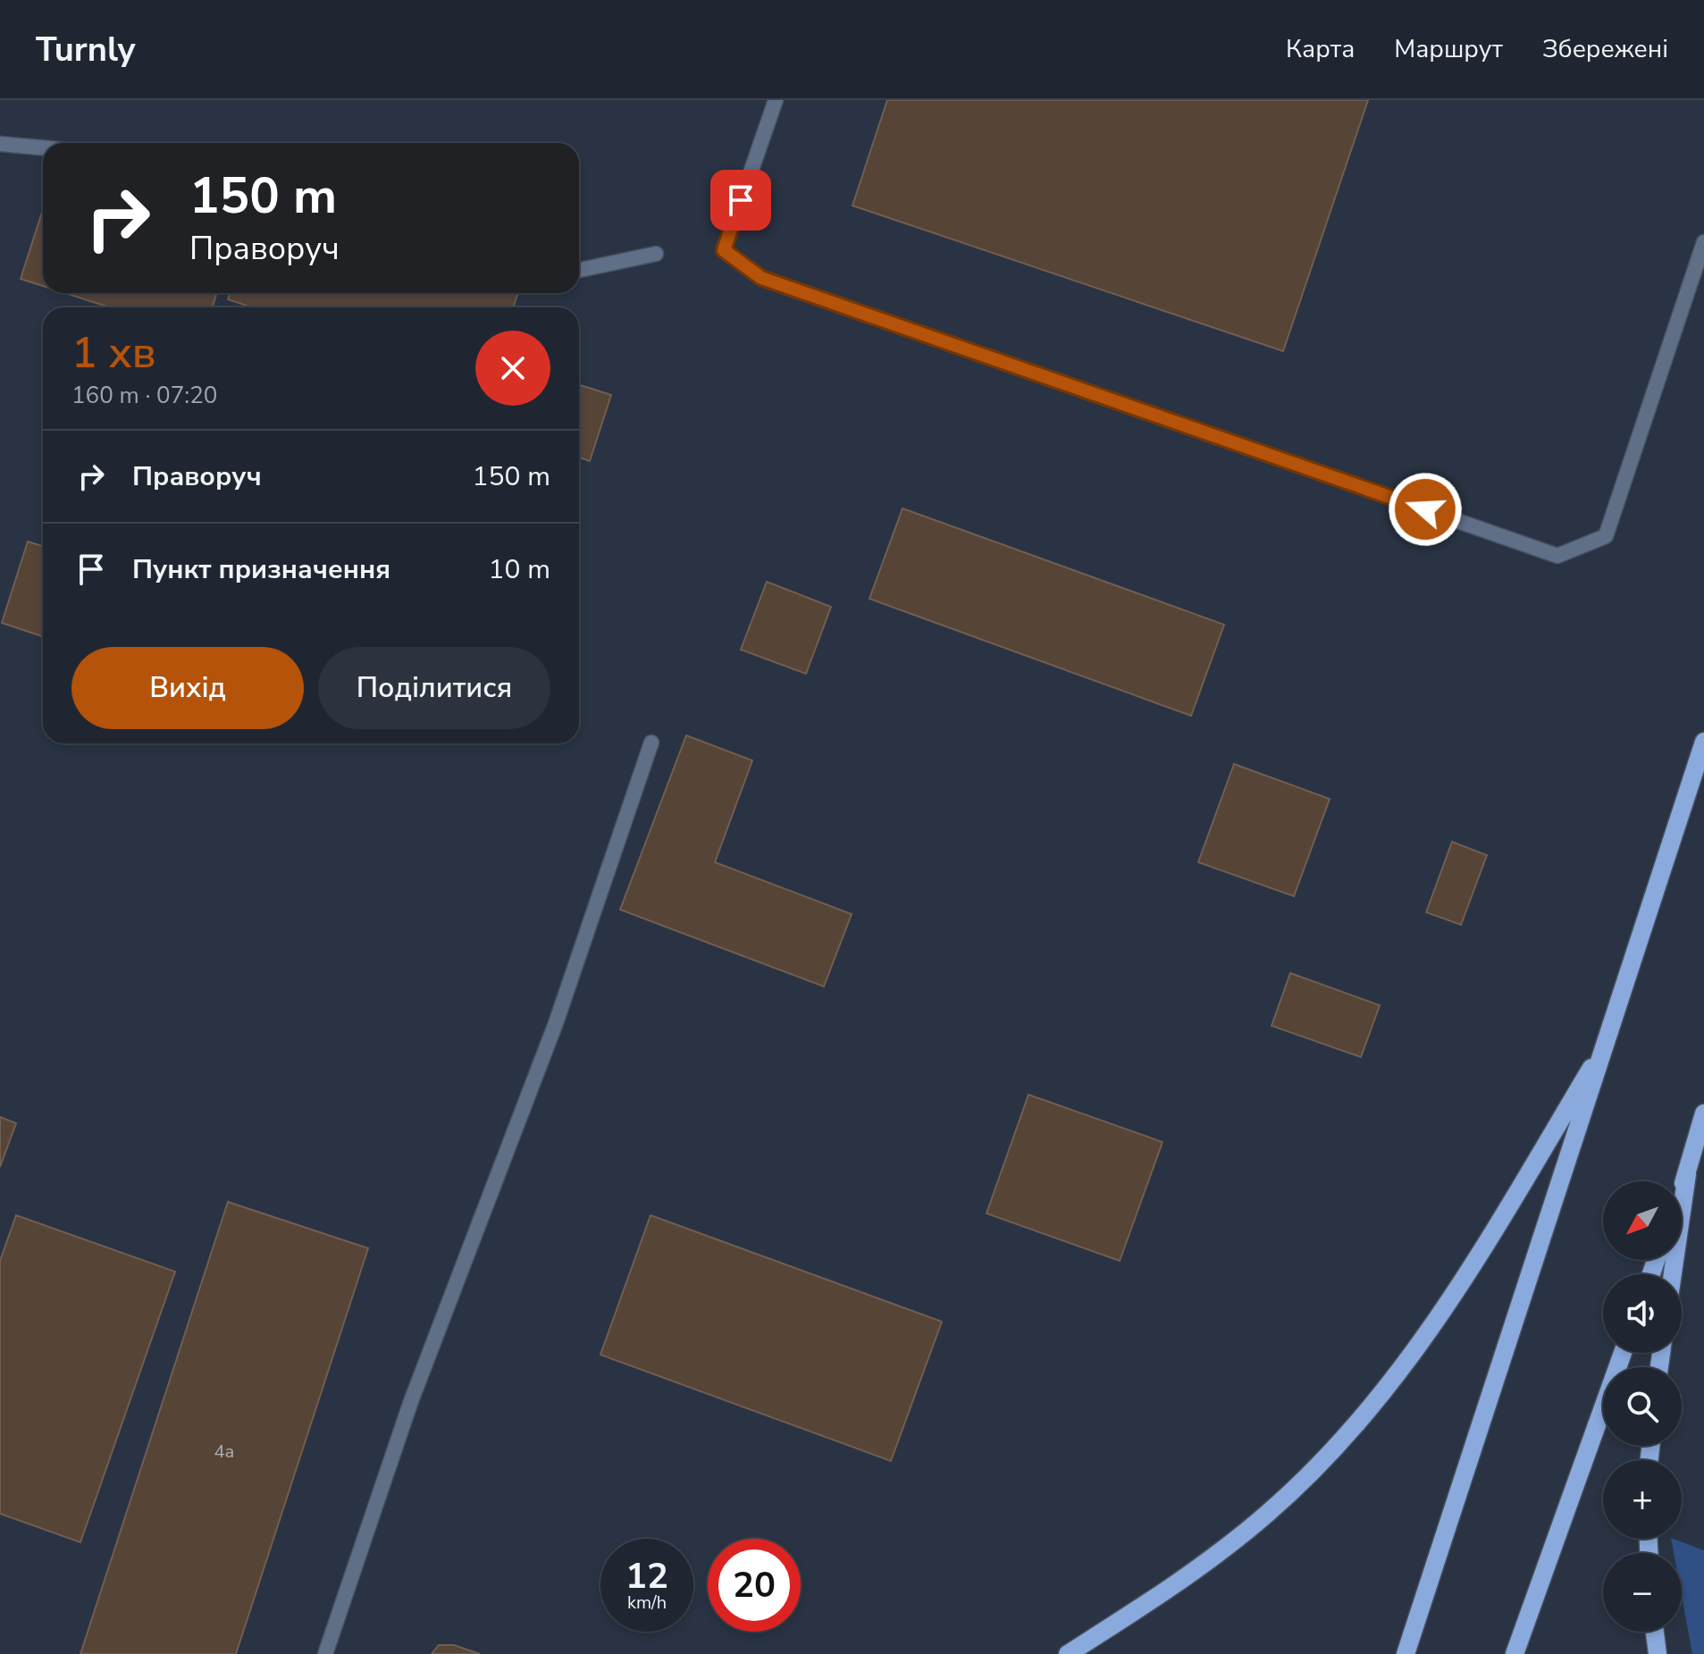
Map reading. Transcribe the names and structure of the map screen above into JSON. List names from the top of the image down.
{
  "house_numbers": ["4а"],
  "north": "bottom left",
  "page": {
    "header": "Turnly",
    "nav": ["Карта", "Маршрут", "Збережені"],
    "turn": ["150 m", "Праворуч"],
    "heading": ["1 хв", "160 m · 07:20"],
    "list": [
      {
        "name": "Праворуч",
        "value": "150 m"
      },
      {
        "name": "Пункт призначення",
        "value": "10 m"
      }
    ],
    "buttons": ["Вихід", "Поділитися"],
    "map_buttons": ["+", "−"],
    "speed": "12 km/h",
    "limit": "20"
  }
}
